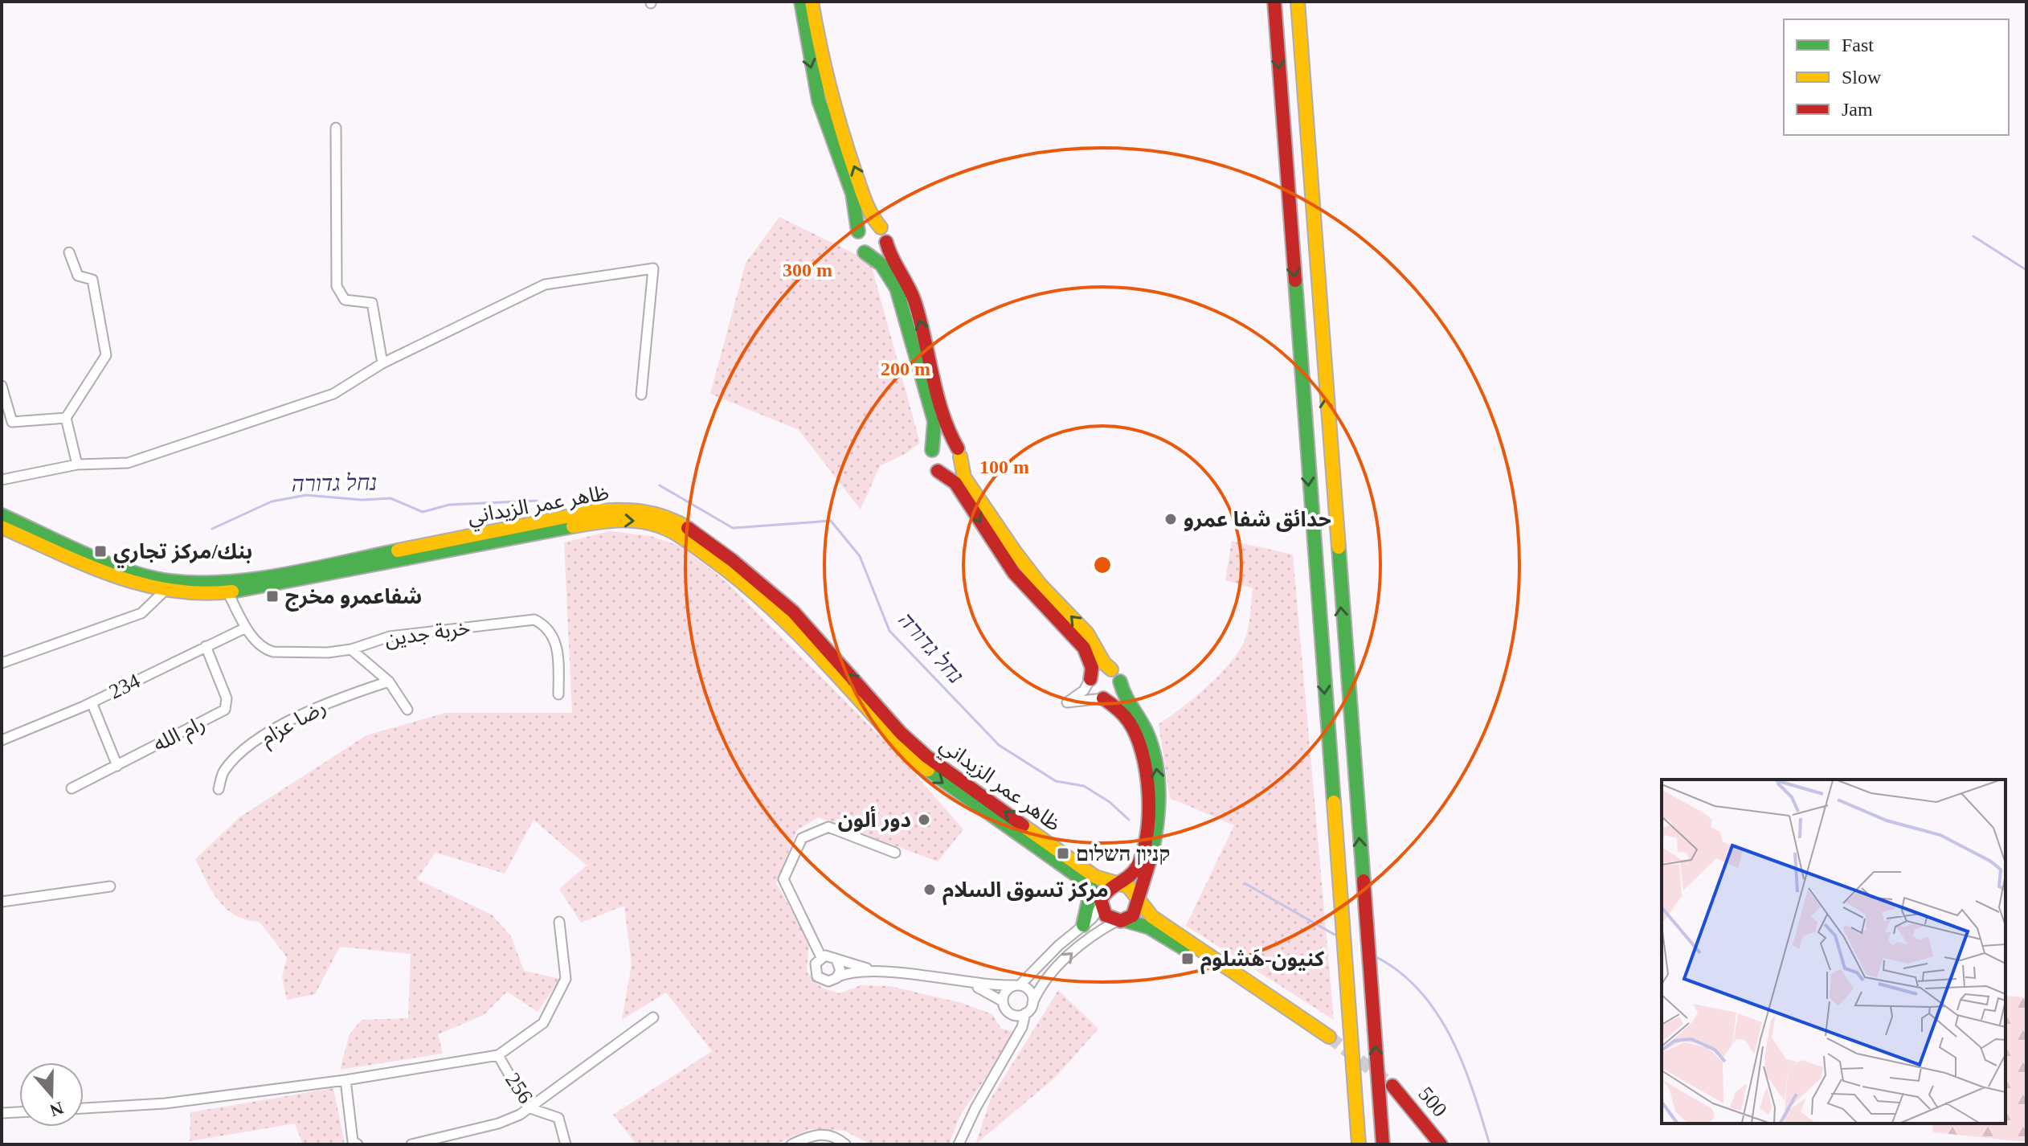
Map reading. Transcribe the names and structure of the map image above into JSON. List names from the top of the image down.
{
  "streets": {
    "main road": ["ظاهر عمر الزيداني", "500"],
    "street": [
      "خربة جدين",
      "234",
      "رضا عزام",
      "رام الله",
      "256"
    ]
  },
  "crossings": [
    ["ظاهر عمر الزيداني", "خربة جدين"],
    ["خربة جدين", "234"],
    ["234", "رام الله"]
  ],
  "water": ["נחל גדורה"],
  "places": {
    "other": ["حدائق شفا عمرو", "دور ألون", "مركز تسوق السلام"],
    "transit": [
      "بنك/مركز تجاري",
      "شفاعمرو مخرج",
      "קניון השלום",
      "كنيون-هَشلوم"
    ]
  },
  "legend": ["Fast", "Slow", "Jam"],
  "north": "bottom",
  "rings": ["300 m", "200 m", "100 m"]
}
